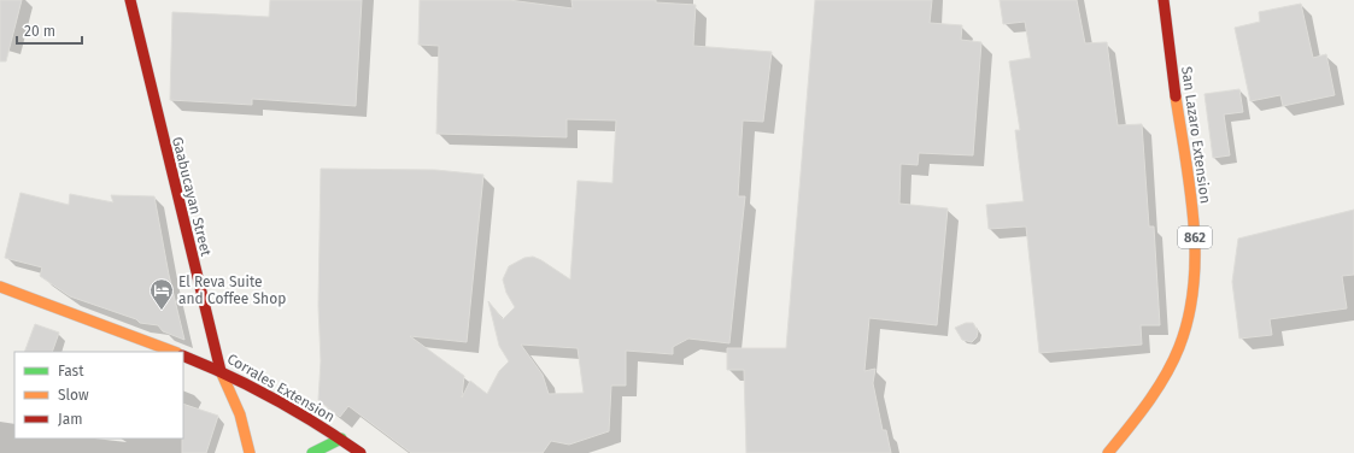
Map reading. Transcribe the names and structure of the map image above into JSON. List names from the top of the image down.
{
  "streets": {
    "main road": [
      "San Lazaro Extension",
      "Gaabucayan Street",
      "862",
      "Corrales Extension"
    ]
  },
  "crossings": [
    ["Gaabucayan Street", "Corrales Extension"]
  ],
  "places": {
    "hotel": ["El Reva Suite and Coffee Shop"]
  },
  "legend": ["Fast", "Slow", "Jam"],
  "scale_bar": "20 m"
}
